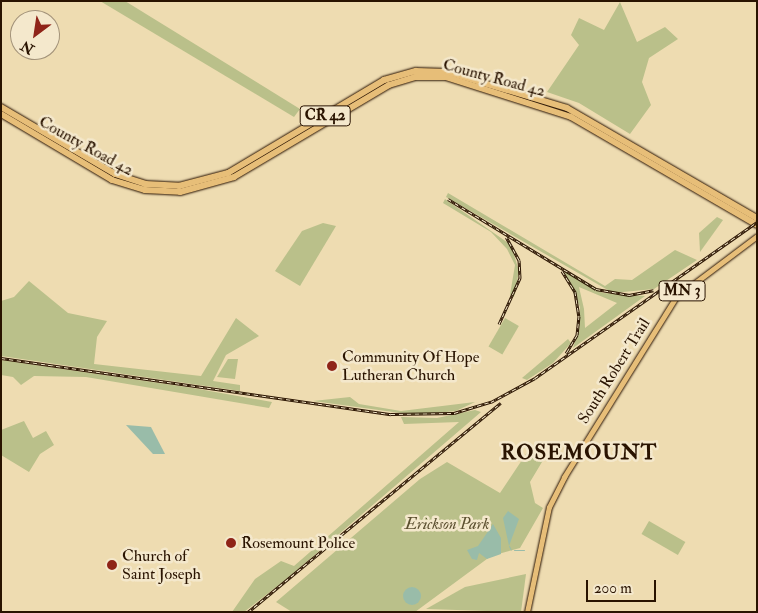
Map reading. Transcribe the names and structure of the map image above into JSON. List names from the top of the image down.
{
  "streets": {
    "highway": ["County Road 42", "CR 42"],
    "main road": ["MN 3", "South Robert Trail"]
  },
  "districts": ["ROSEMOUNT"],
  "parks": ["Erickson Park"],
  "places": ["Community Of Hope Lutheran Church", "Rosemount Police", "Church of Saint Joseph"],
  "scale_bar": "200 m",
  "north": "bottom left"
}
